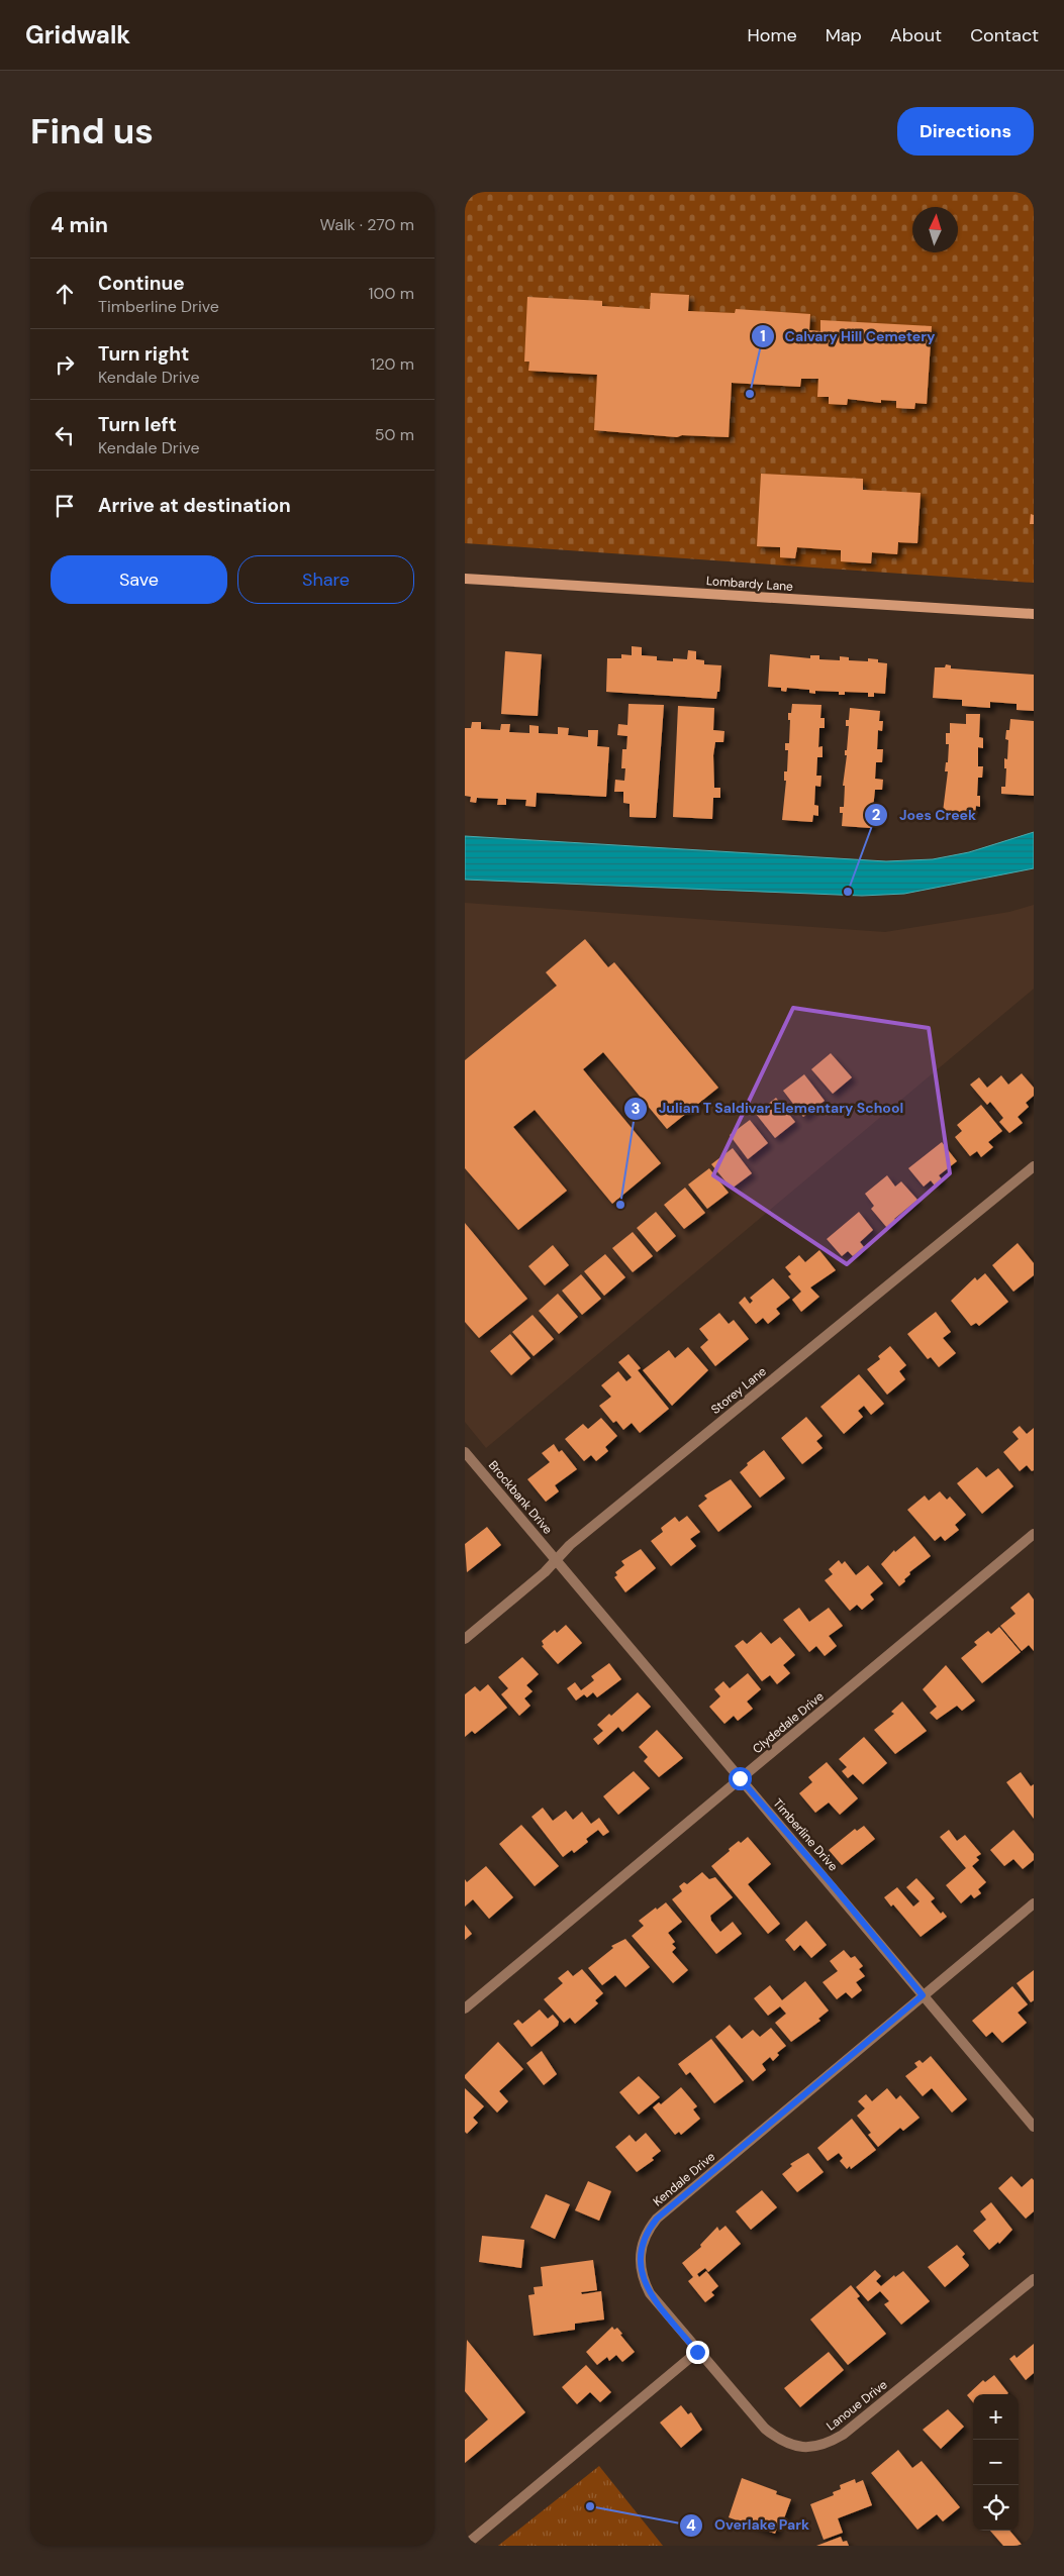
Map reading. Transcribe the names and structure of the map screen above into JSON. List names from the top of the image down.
{
  "streets": {
    "main road": ["Lombardy Lane"],
    "street": [
      "Storey Lane",
      "Brockbank Drive",
      "Clydedale Drive",
      "Timberline Drive",
      "Kendale Drive",
      "Lanoue Drive"
    ]
  },
  "crossings": [
    ["Storey Lane", "Brockbank Drive"],
    ["Storey Lane", "Timberline Drive"],
    ["Brockbank Drive", "Timberline Drive"],
    ["Clydedale Drive", "Timberline Drive"],
    ["Timberline Drive", "Kendale Drive"],
    ["Kendale Drive", "Lanoue Drive"]
  ],
  "places": [
    "Calvary Hill Cemetery",
    "Joes Creek",
    "Julian T Saldivar Elementary School",
    "Overlake Park"
  ],
  "north": "top",
  "page": {
    "header": "Gridwalk",
    "nav": [
      "Home",
      "Map",
      "About",
      "Contact"
    ],
    "buttons": [
      "Directions",
      ["Save", "Share"]
    ],
    "title": "Find us",
    "heading": ["4 min", "Walk · 270 m"],
    "list": [
      ["Continue", "Timberline Drive", "100 m"],
      ["Turn right", "Kendale Drive", "120 m"],
      ["Turn left", "Kendale Drive", "50 m"],
      "Arrive at destination"
    ],
    "map_buttons": ["+", "−"]
  }
}
